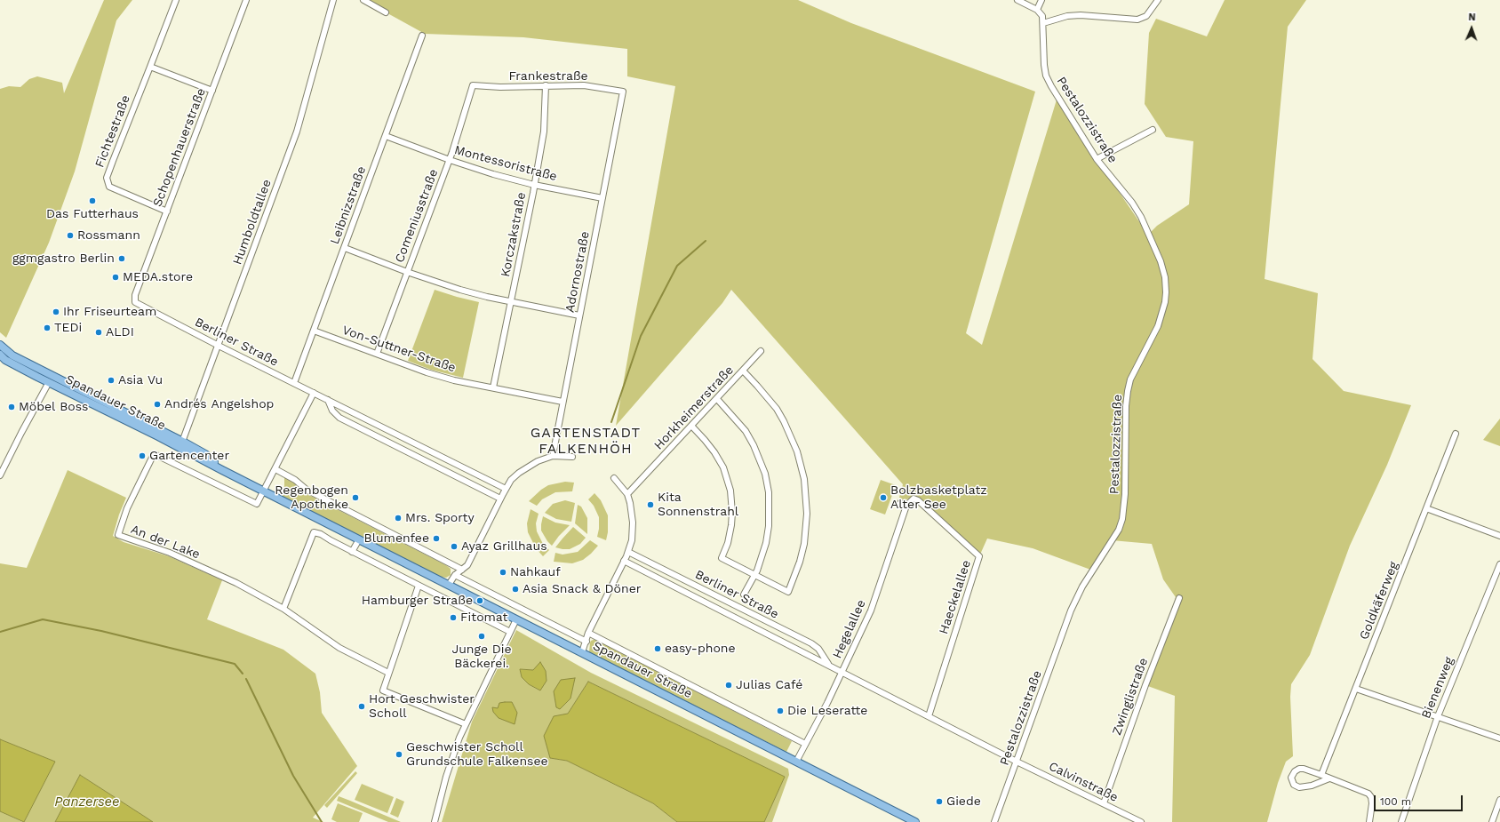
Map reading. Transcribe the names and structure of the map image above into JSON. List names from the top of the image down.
{
  "streets": {
    "main road": ["Spandauer Straße"],
    "street": [
      "Frankestraße",
      "Pestalozzistraße",
      "Fichtestraße",
      "Schopenhauerstraße",
      "Montessoristraße",
      "Leibnizstraße",
      "Comeniusstraße",
      "Humboldtallee",
      "Korczakstraße",
      "Adornostraße",
      "Berliner Straße",
      "Von-Suttner-Straße",
      "Horkheimerstraße",
      "An der Lake",
      "Haeckelallee",
      "Goldkäferweg",
      "Hegelallee",
      "Bienenweg",
      "Zwinglistraße",
      "Calvinstraße"
    ]
  },
  "crossings": [
    ["Frankestraße", "Comeniusstraße"],
    ["Frankestraße", "Korczakstraße"],
    ["Frankestraße", "Adornostraße"],
    ["Pestalozzistraße", "Berliner Straße"],
    ["Pestalozzistraße", "Calvinstraße"],
    ["Fichtestraße", "Schopenhauerstraße"],
    ["Schopenhauerstraße", "Berliner Straße"],
    ["Montessoristraße", "Leibnizstraße"],
    ["Montessoristraße", "Comeniusstraße"],
    ["Montessoristraße", "Korczakstraße"],
    ["Montessoristraße", "Adornostraße"],
    ["Leibnizstraße", "Berliner Straße"],
    ["Leibnizstraße", "Von-Suttner-Straße"],
    ["Comeniusstraße", "Von-Suttner-Straße"],
    ["Humboldtallee", "Berliner Straße"],
    ["Humboldtallee", "Spandauer Straße"],
    ["Korczakstraße", "Von-Suttner-Straße"],
    ["Adornostraße", "Von-Suttner-Straße"],
    ["Berliner Straße", "Haeckelallee"],
    ["Berliner Straße", "Hegelallee"],
    ["Berliner Straße", "Calvinstraße"],
    ["Spandauer Straße", "An der Lake"],
    ["Spandauer Straße", "Hegelallee"],
    ["Haeckelallee", "Hegelallee"],
    ["Zwinglistraße", "Calvinstraße"]
  ],
  "districts": ["GARTENSTADT FALKENHÖH"],
  "water": ["Panzersee"],
  "places": [
    "Das Futterhaus",
    "Rossmann",
    "ggmgastro Berlin",
    "MEDA.store",
    "Ihr Friseurteam",
    "TEDi",
    "ALDI",
    "Asia Vu",
    "Andrés Angelshop",
    "Möbel Boss",
    "Gartencenter",
    "Regenbogen Apotheke",
    "Bolzbasketplatz Alter See",
    "Kita Sonnenstrahl",
    "Mrs. Sporty",
    "Blumenfee",
    "Ayaz Grillhaus",
    "Nahkauf",
    "Asia Snack & Döner",
    "Hamburger Straße",
    "Fitomat",
    "Junge Die Bäckerei.",
    "easy-phone",
    "Julias Café",
    "Hort Geschwister Scholl",
    "Die Leseratte",
    "Geschwister Scholl Grundschule Falkensee",
    "Giede"
  ],
  "scale_bar": "100 m",
  "north": "top"
}
